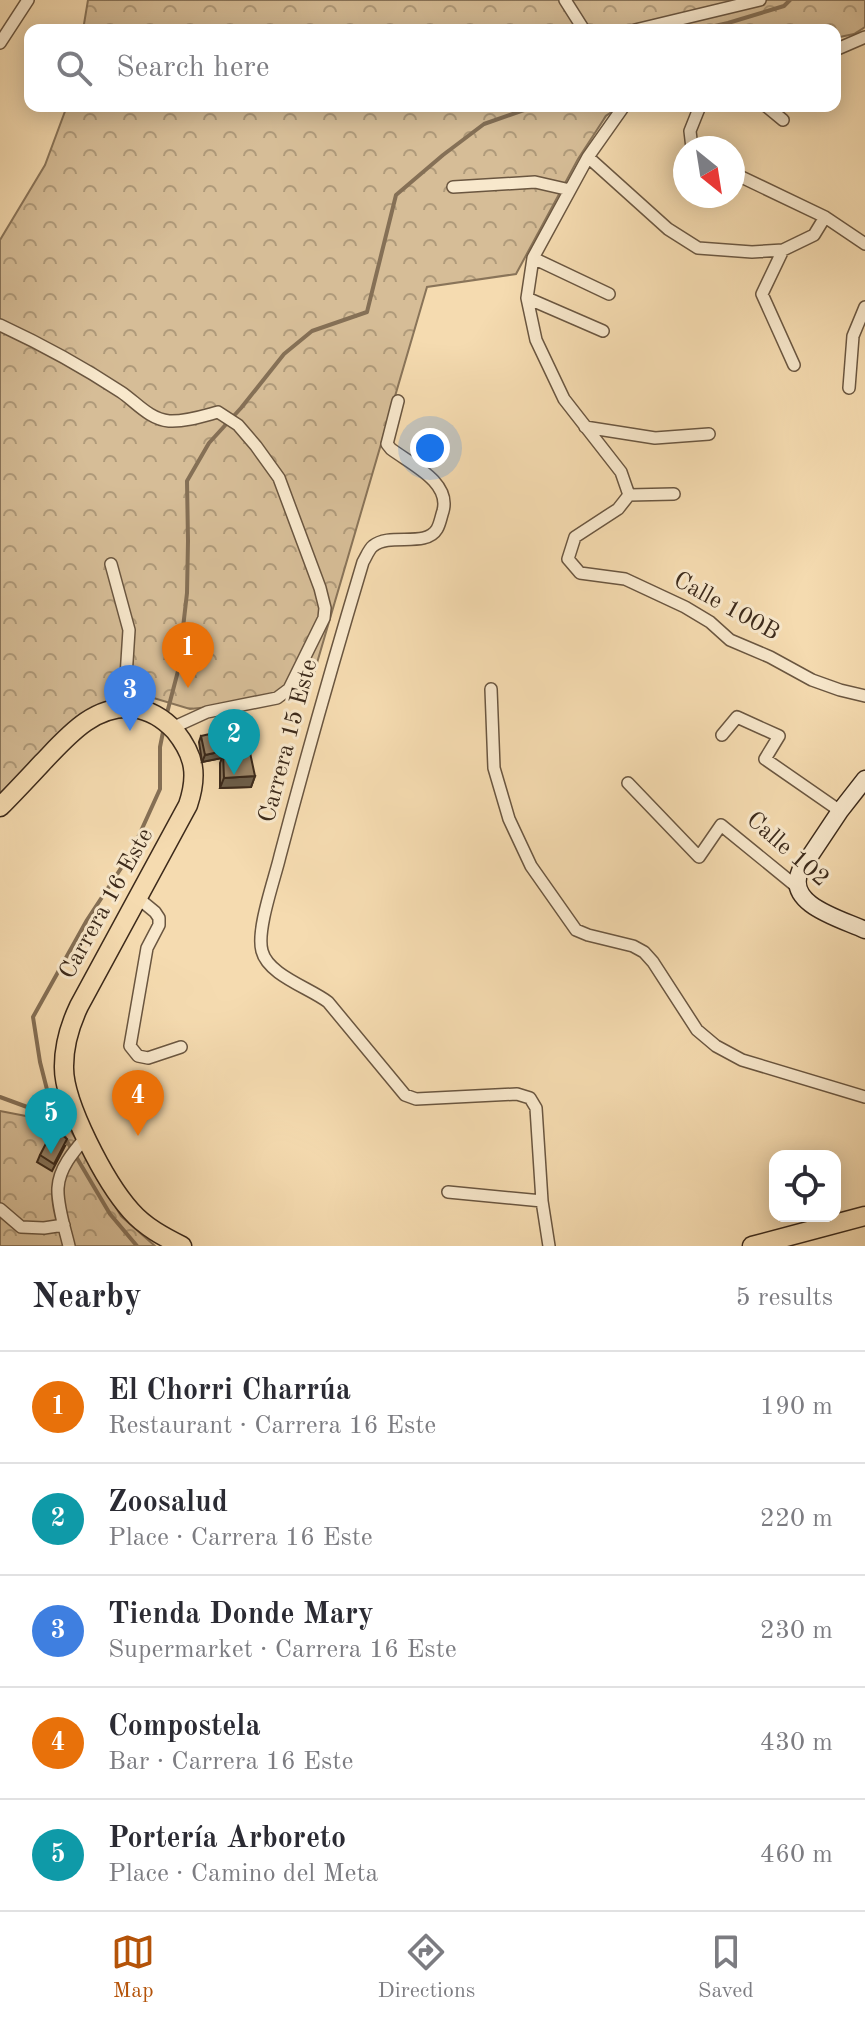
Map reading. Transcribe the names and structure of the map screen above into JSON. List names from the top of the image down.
{
  "streets": {
    "main road": ["Carrera 16 Este"],
    "street": ["Calle 100B", "Carrera 15 Este", "Calle 102"]
  },
  "north": "bottom right",
  "page": {
    "search": "Search here",
    "pins": [
      "1",
      "3",
      "2",
      "4",
      "5"
    ],
    "heading": ["Nearby", "5 results"],
    "list": [
      {
        "mark": "1",
        "name": "El Chorri Charrúa",
        "note": "Restaurant · Carrera 16 Este",
        "value": "190 m"
      },
      {
        "mark": "2",
        "name": "Zoosalud",
        "note": "Place · Carrera 16 Este",
        "value": "220 m"
      },
      {
        "mark": "3",
        "name": "Tienda Donde Mary",
        "note": "Supermarket · Carrera 16 Este",
        "value": "230 m"
      },
      {
        "mark": "4",
        "name": "Compostela",
        "note": "Bar · Carrera 16 Este",
        "value": "430 m"
      },
      {
        "mark": "5",
        "name": "Portería Arboreto",
        "note": "Place · Camino del Meta",
        "value": "460 m"
      }
    ],
    "nav": ["Map", "Directions", "Saved"]
  }
}
